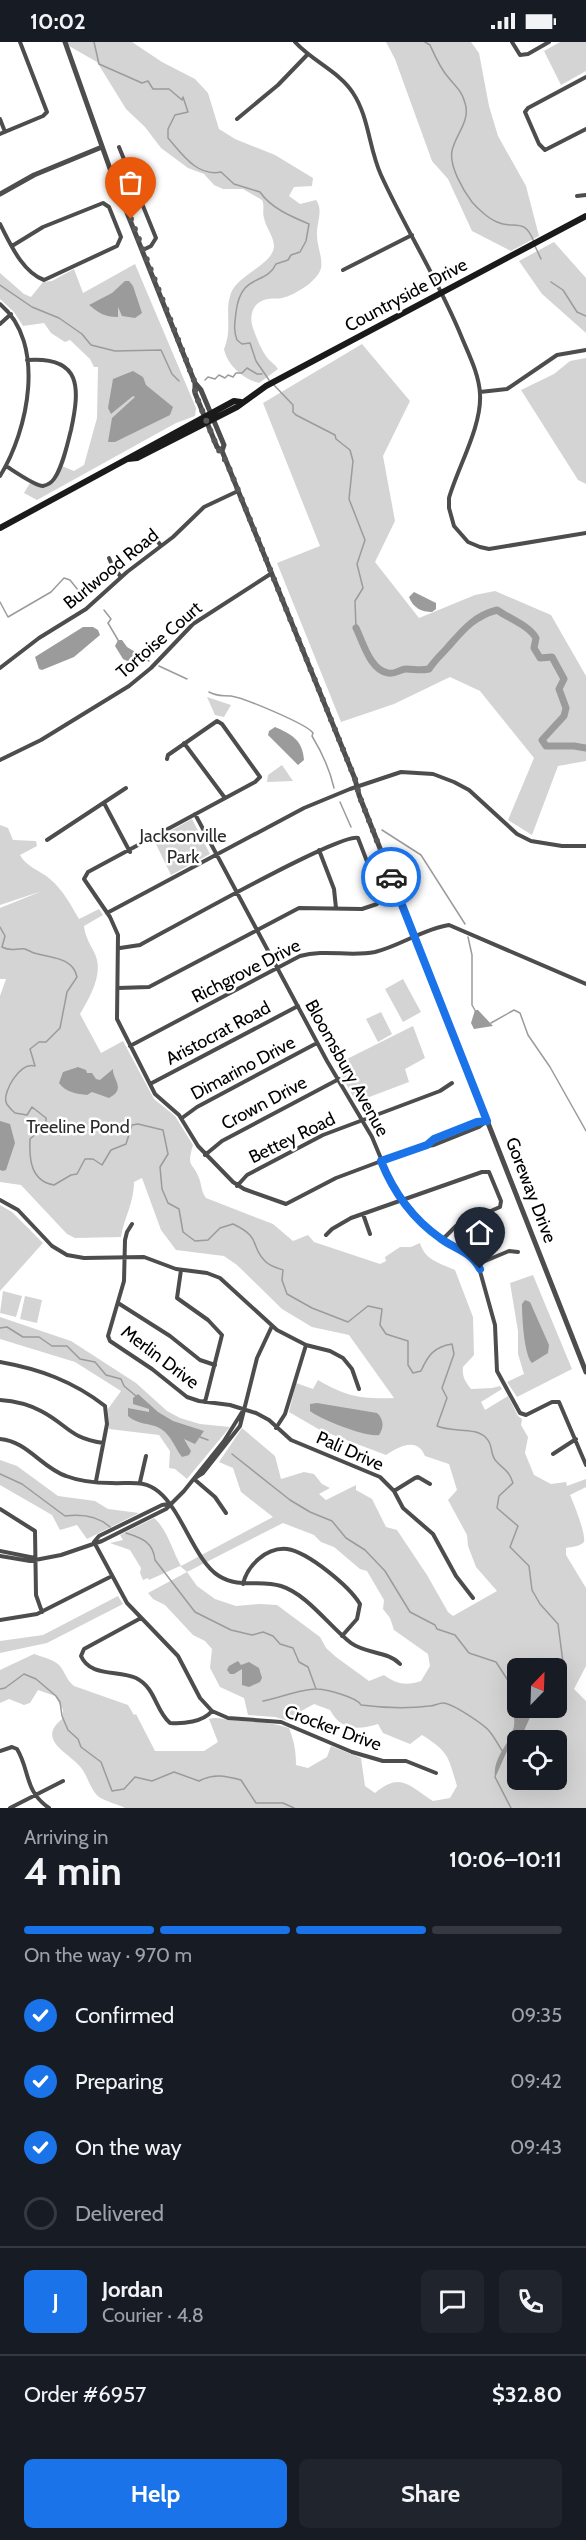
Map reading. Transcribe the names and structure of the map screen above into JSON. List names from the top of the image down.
{
  "streets": {
    "main road": ["Countryside Drive"],
    "street": [
      "Burlwood Road",
      "Tortoise Court",
      "Richgrove Drive",
      "Aristocrat Road",
      "Dimarino Drive",
      "Bloomsbury Avenue",
      "Crown Drive",
      "Bettey Road",
      "Goreway Drive",
      "Merlin Drive",
      "Pali Drive",
      "Crocker Drive"
    ]
  },
  "crossings": [
    ["Countryside Drive", "Goreway Drive"],
    ["Burlwood Road", "Goreway Drive"],
    ["Tortoise Court", "Goreway Drive"],
    ["Richgrove Drive", "Bloomsbury Avenue"],
    ["Richgrove Drive", "Goreway Drive"],
    ["Aristocrat Road", "Bloomsbury Avenue"],
    ["Dimarino Drive", "Bloomsbury Avenue"],
    ["Bloomsbury Avenue", "Crown Drive"],
    ["Bloomsbury Avenue", "Bettey Road"],
    ["Merlin Drive", "Pali Drive"]
  ],
  "parks": ["Jacksonville Park", "Treeline Pond"],
  "north": "top right",
  "page": {
    "status": "10:02",
    "heading": ["4 min", "Arriving in", "10:06–10:11"],
    "panel": [
      "Jordan",
      "Courier · 4.8",
      "Order #6957",
      "$32.80"
    ],
    "bar": "On the way · 970 m",
    "list": [
      ["Confirmed", "09:35"],
      ["Preparing", "09:42"],
      ["On the way", "09:43"],
      "Delivered"
    ],
    "round": "J",
    "buttons": ["Help", "Share"]
  }
}
